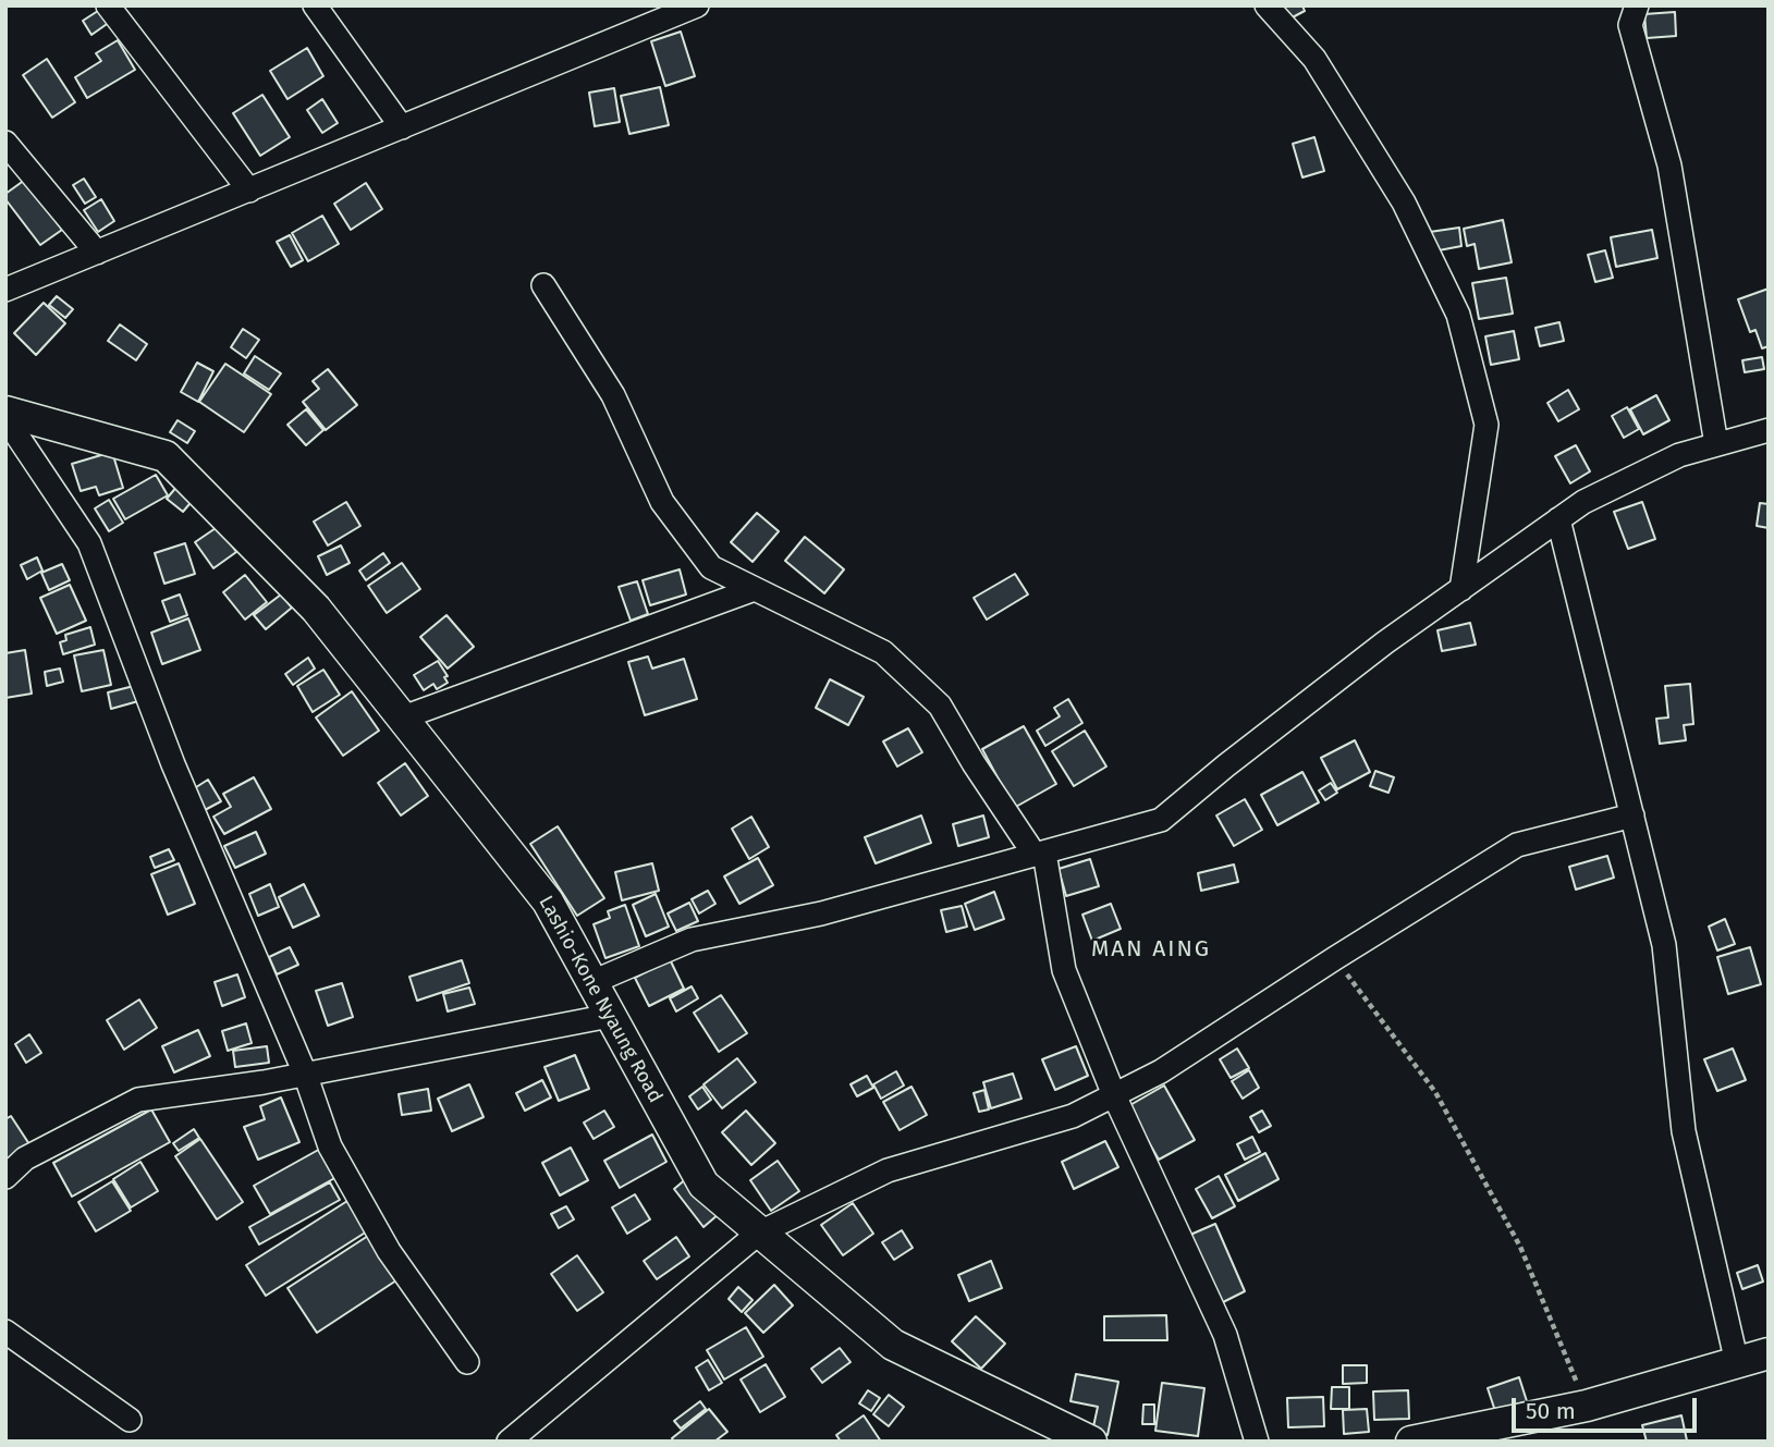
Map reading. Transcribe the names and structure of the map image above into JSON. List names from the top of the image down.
{
  "streets": {
    "main road": ["Lashio-Kone Nyaung Road"]
  },
  "districts": ["MAN AING"],
  "scale_bar": "50 m"
}
